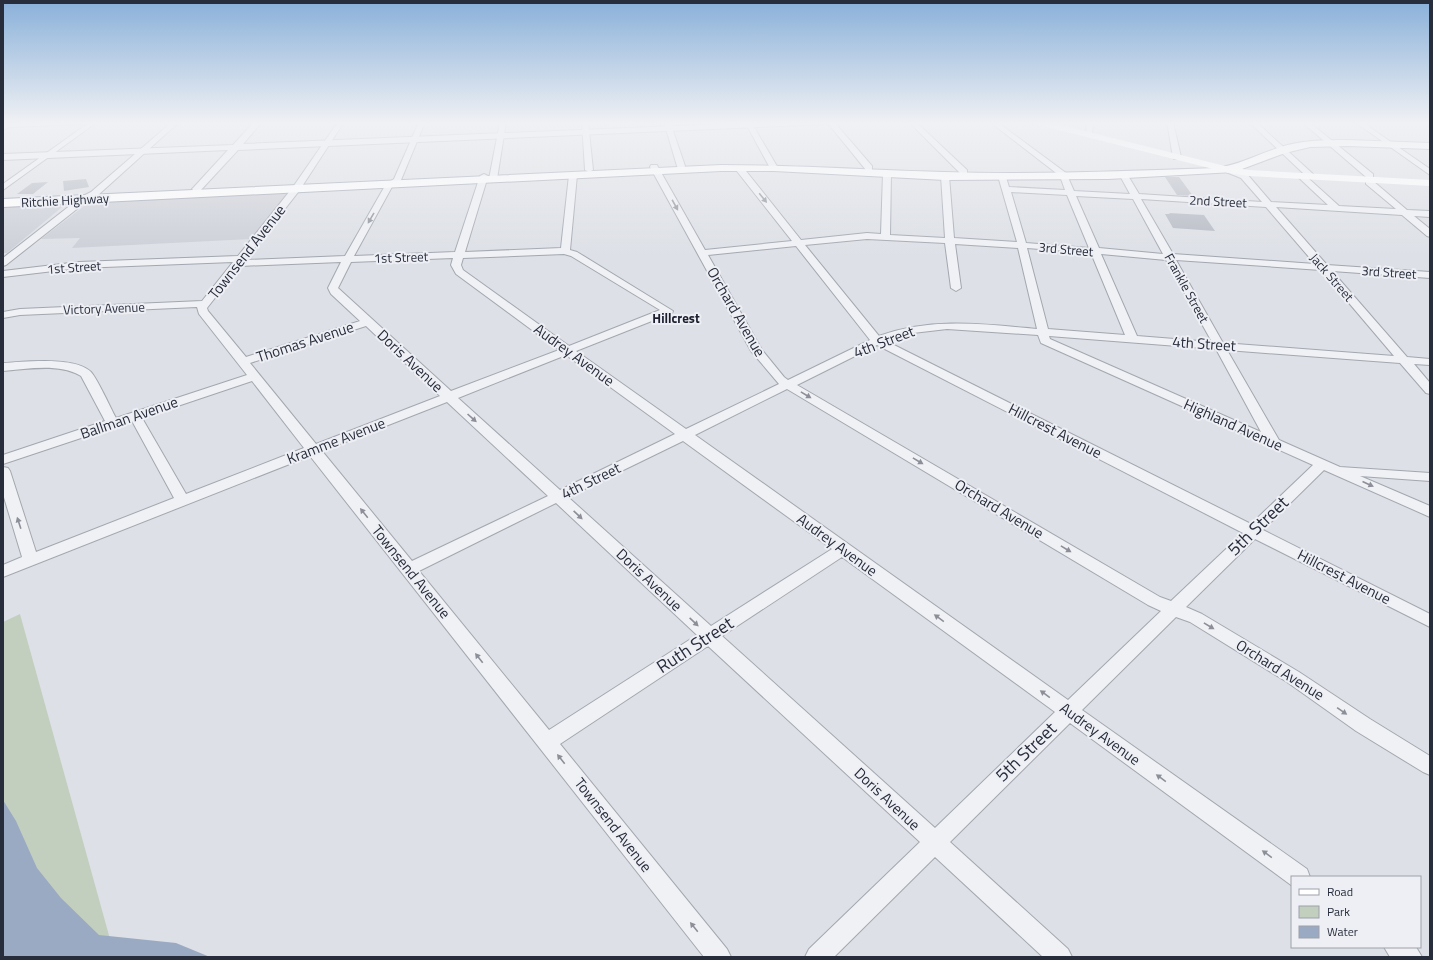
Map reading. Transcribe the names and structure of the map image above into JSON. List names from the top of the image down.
{
  "streets": {
    "main road": ["Ritchie Highway"],
    "street": [
      "2nd Street",
      "3rd Street",
      "Townsend Avenue",
      "1st Street",
      "Jack Street",
      "Frankle Street",
      "Victory Avenue",
      "Orchard Avenue",
      "Thomas Avenue",
      "4th Street",
      "Audrey Avenue",
      "Doris Avenue",
      "Ballman Avenue",
      "Highland Avenue",
      "Hillcrest Avenue",
      "Kramme Avenue",
      "5th Street",
      "Ruth Street"
    ]
  },
  "crossings": [
    ["Ritchie Highway", "Townsend Avenue"],
    ["Ritchie Highway", "Jack Street"],
    ["Ritchie Highway", "Frankle Street"],
    ["Ritchie Highway", "Orchard Avenue"],
    ["Ritchie Highway", "Audrey Avenue"],
    ["Ritchie Highway", "Doris Avenue"],
    ["Ritchie Highway", "Hillcrest Avenue"],
    ["2nd Street", "Jack Street"],
    ["2nd Street", "Frankle Street"],
    ["3rd Street", "Jack Street"],
    ["3rd Street", "Frankle Street"],
    ["3rd Street", "Orchard Avenue"],
    ["3rd Street", "Hillcrest Avenue"],
    ["Townsend Avenue", "1st Street"],
    ["Townsend Avenue", "Victory Avenue"],
    ["Townsend Avenue", "Thomas Avenue"],
    ["Townsend Avenue", "4th Street"],
    ["Townsend Avenue", "Ballman Avenue"],
    ["Townsend Avenue", "Kramme Avenue"],
    ["Townsend Avenue", "Ruth Street"],
    ["1st Street", "Audrey Avenue"],
    ["1st Street", "Doris Avenue"],
    ["1st Street", "Kramme Avenue"],
    ["Jack Street", "4th Street"],
    ["Frankle Street", "4th Street"],
    ["Frankle Street", "Highland Avenue"],
    ["Orchard Avenue", "4th Street"],
    ["Orchard Avenue", "5th Street"],
    ["Thomas Avenue", "Doris Avenue"],
    ["4th Street", "Audrey Avenue"],
    ["4th Street", "Doris Avenue"],
    ["4th Street", "Highland Avenue"],
    ["4th Street", "Hillcrest Avenue"],
    ["Audrey Avenue", "Kramme Avenue"],
    ["Audrey Avenue", "5th Street"],
    ["Audrey Avenue", "Ruth Street"],
    ["Doris Avenue", "Kramme Avenue"],
    ["Doris Avenue", "5th Street"],
    ["Doris Avenue", "Ruth Street"],
    ["Highland Avenue", "5th Street"],
    ["Hillcrest Avenue", "5th Street"]
  ],
  "one_way": ["Townsend Avenue", "Orchard Avenue", "Audrey Avenue"],
  "districts": ["Hillcrest"],
  "legend": ["Road", "Park", "Water"]
}
